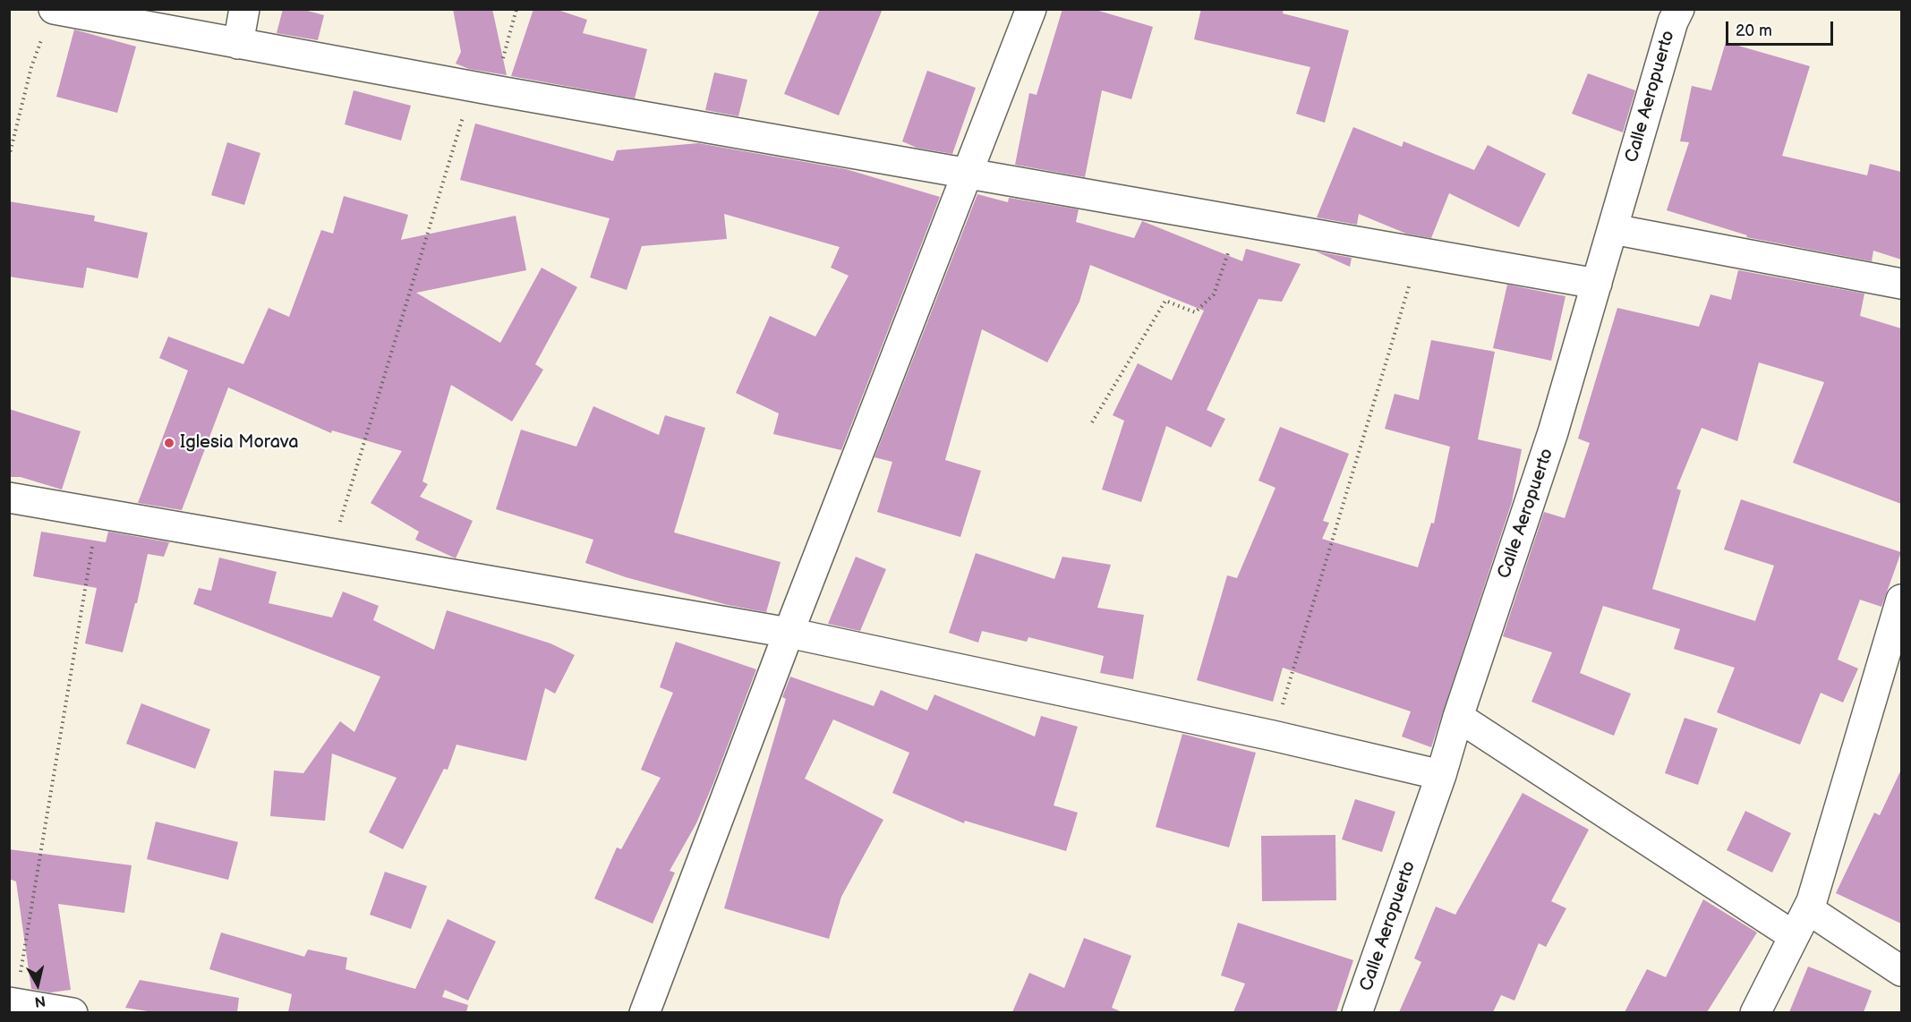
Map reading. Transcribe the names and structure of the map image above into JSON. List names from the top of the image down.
{
  "streets": {
    "street": ["Calle Aeropuerto"]
  },
  "places": ["Iglesia Morava"],
  "scale_bar": "20 m",
  "north": "bottom"
}
